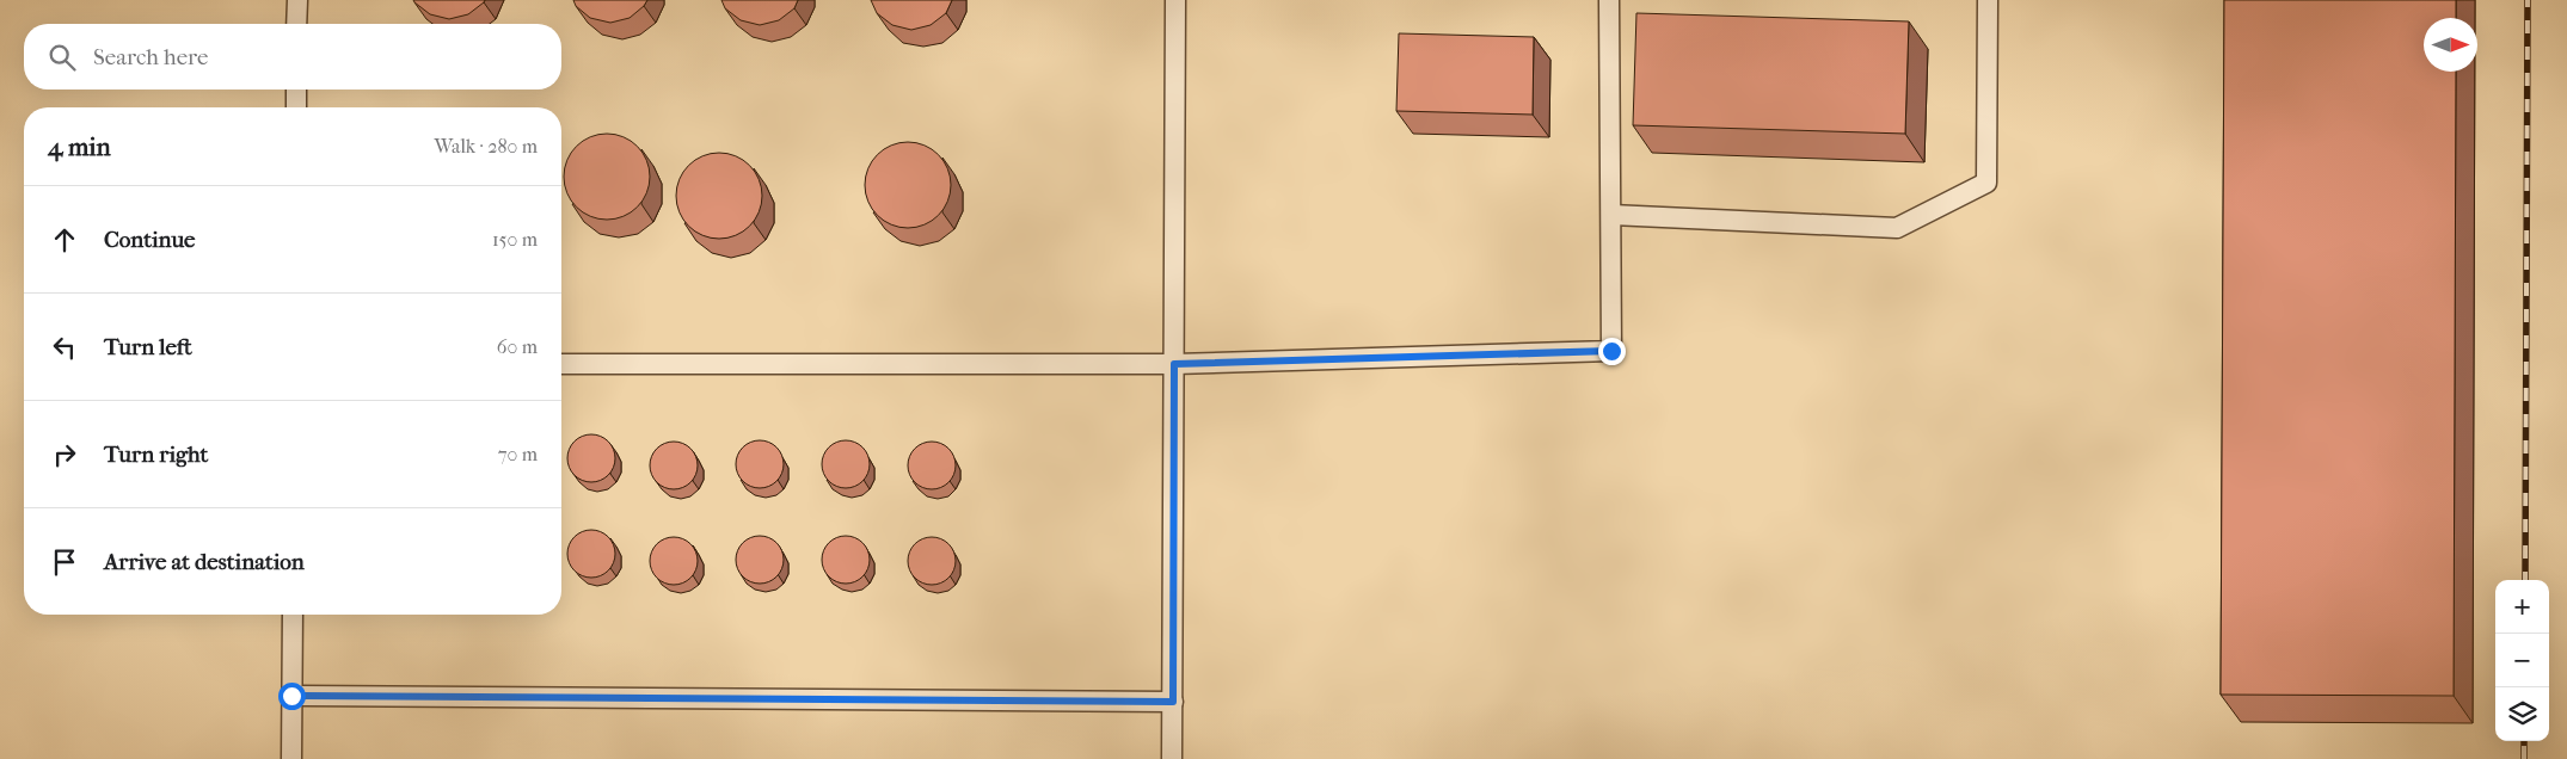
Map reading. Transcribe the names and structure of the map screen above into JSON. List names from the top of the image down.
{
  "north": "right",
  "page": {
    "search": "Search here",
    "heading": ["4 min", "Walk · 280 m"],
    "list": [
      ["Continue", "150 m"],
      ["Turn left", "60 m"],
      ["Turn right", "70 m"],
      "Arrive at destination"
    ],
    "map_buttons": ["+", "−"]
  }
}
